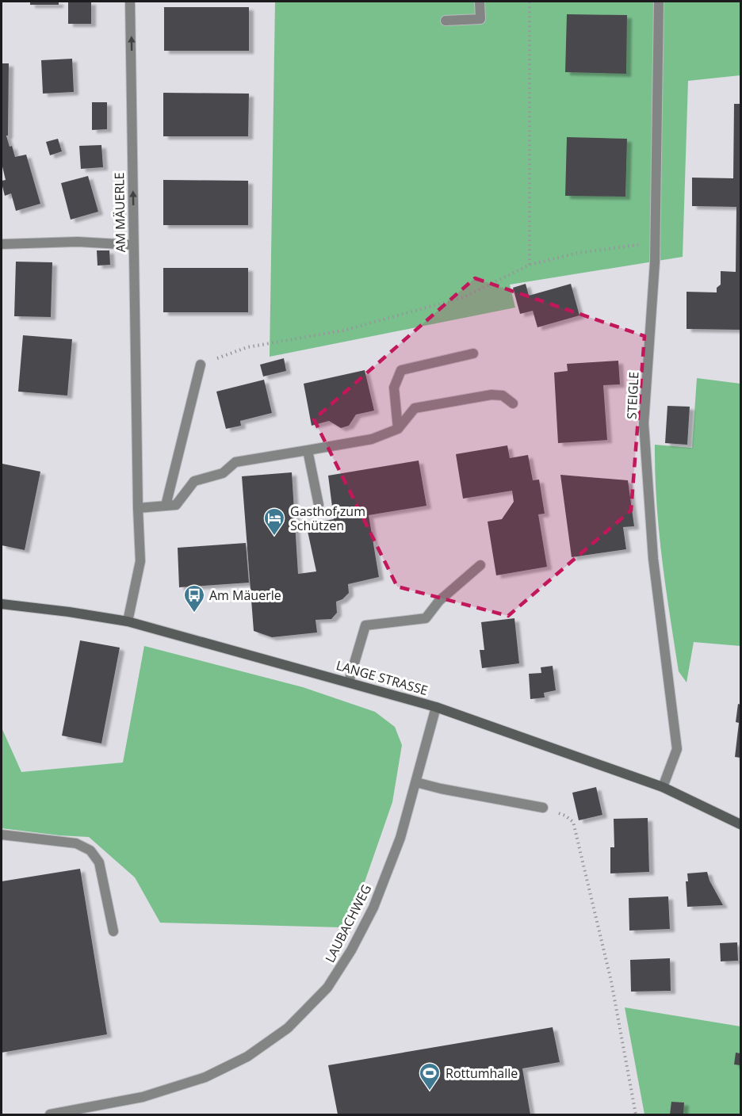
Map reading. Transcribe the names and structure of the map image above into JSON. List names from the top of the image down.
{
  "streets": {
    "street": [
      "AM MÄUERLE",
      "STEIGLE",
      "LANGE STRASSE",
      "LAUBACHWEG"
    ]
  },
  "crossings": [
    ["AM MÄUERLE", "LANGE STRASSE"],
    ["STEIGLE", "LANGE STRASSE"],
    ["LANGE STRASSE", "LAUBACHWEG"]
  ],
  "one_way": ["AM MÄUERLE"],
  "places": {
    "hotel": ["Gasthof zum Schützen"],
    "bus stop": ["Am Mäuerle"],
    "sports": ["Rottumhalle"]
  }
}
